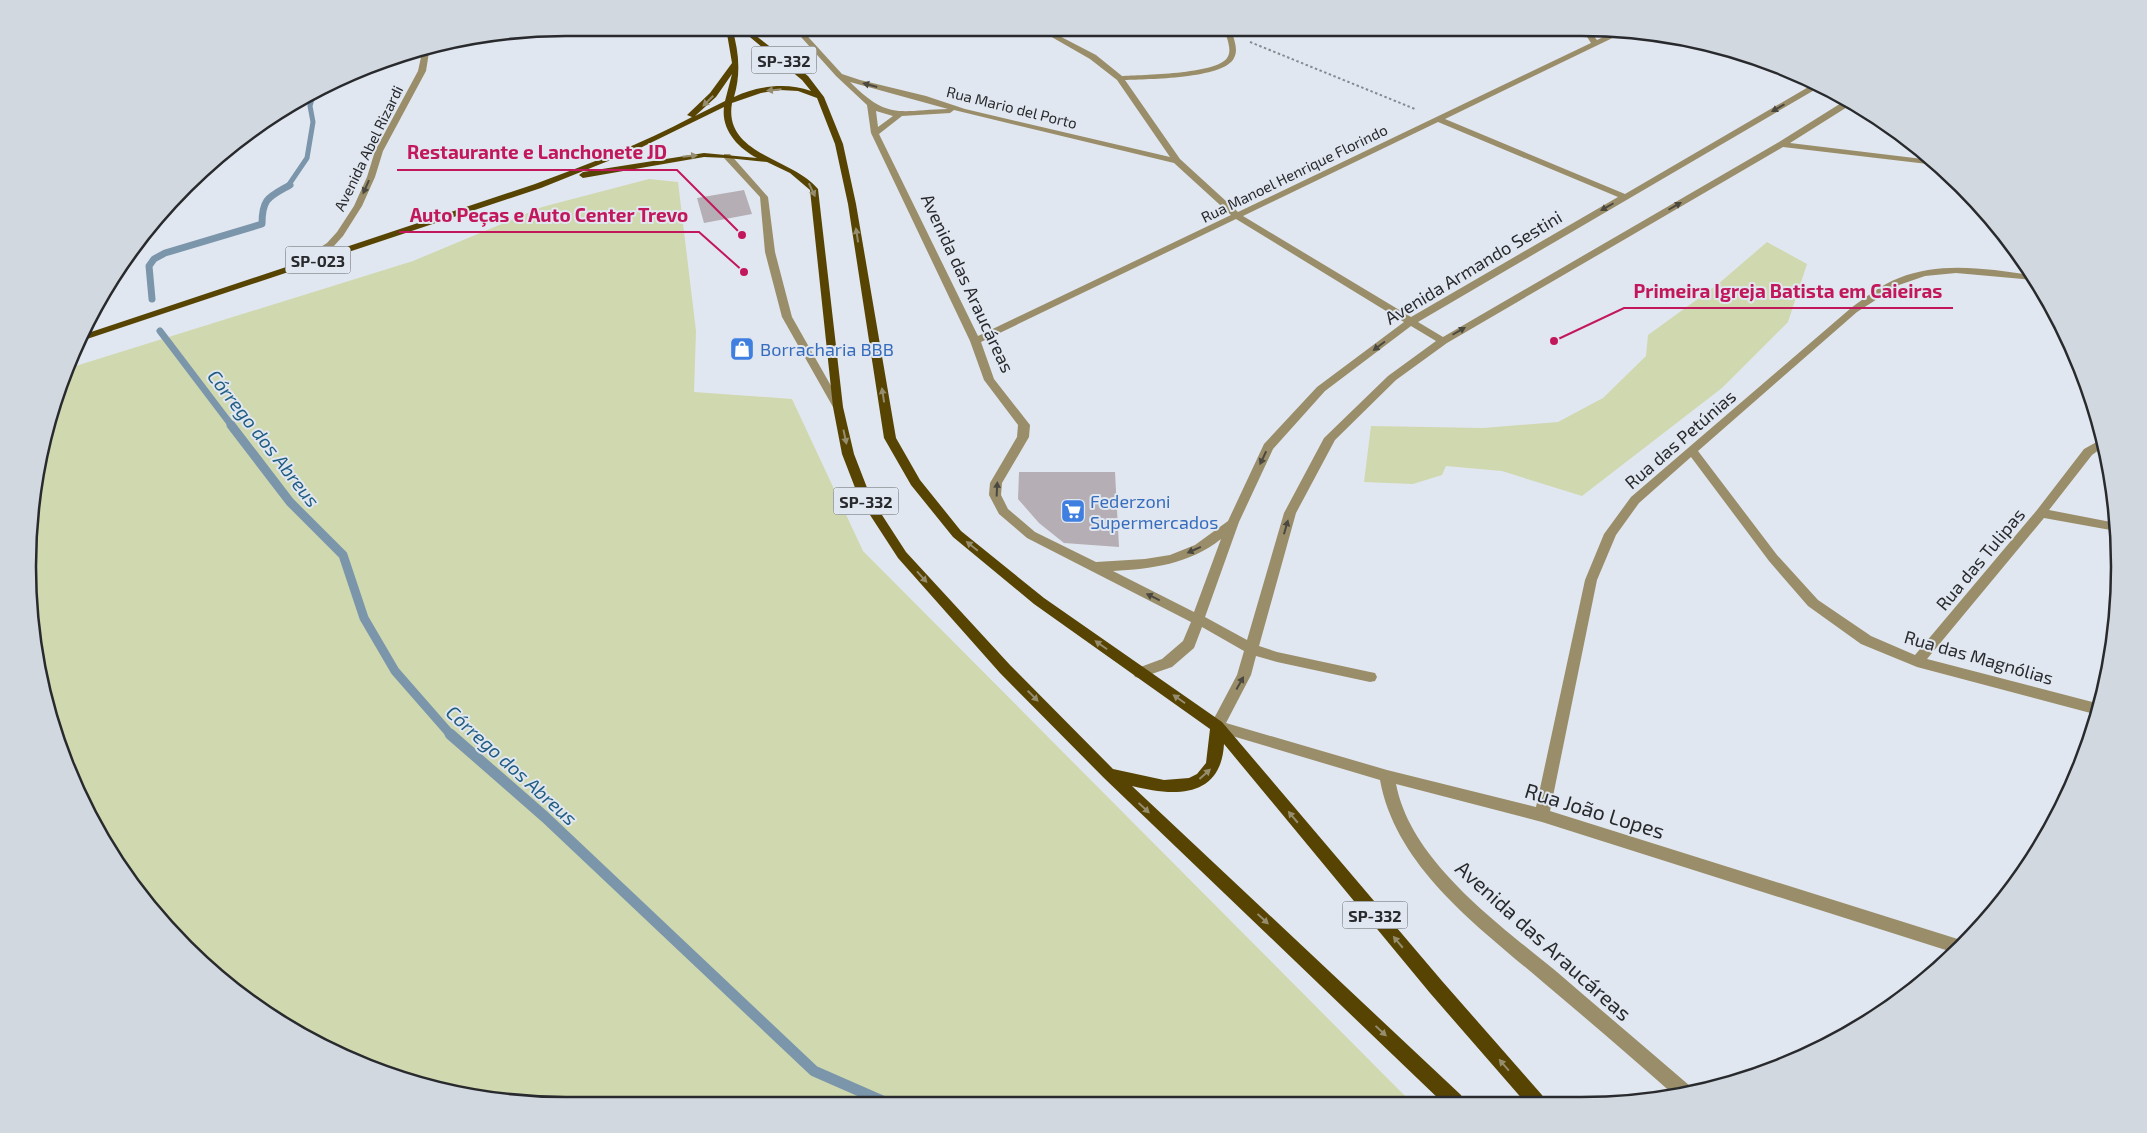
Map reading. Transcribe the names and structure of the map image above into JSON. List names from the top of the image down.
{
  "streets": {
    "main road": ["SP-332", "SP-023"],
    "street": [
      "Rua Mario del Porto",
      "Avenida Abel Rizardi",
      "Rua Manoel Henrique Florindo",
      "Avenida Armando Sestini",
      "Avenida das Araucáreas",
      "Rua das Petúnias",
      "Rua das Tulipas",
      "Rua das Magnólias",
      "Rua João Lopes"
    ]
  },
  "crossings": [
    ["SP-332", "SP-023"],
    ["SP-332", "Avenida Armando Sestini"],
    ["SP-332", "Rua João Lopes"],
    ["Avenida Abel Rizardi", "SP-023"],
    ["Rua Manoel Henrique Florindo", "Avenida das Araucáreas"],
    ["Avenida Armando Sestini", "Avenida das Araucáreas"],
    ["Avenida das Araucáreas", "Rua João Lopes"],
    ["Rua das Petúnias", "Rua das Magnólias"],
    ["Rua das Petúnias", "Rua João Lopes"],
    ["Rua das Tulipas", "Rua das Magnólias"]
  ],
  "one_way": ["Avenida Abel Rizardi"],
  "water": ["Córrego dos Abreus"],
  "places": {
    "other": ["Restaurante e Lanchonete JD", "Auto Peças e Auto Center Trevo", "Primeira Igreja Batista em Caieiras"],
    "shop": ["Borracharia BBB"],
    "supermarket": ["Federzoni Supermercados"]
  }
}
